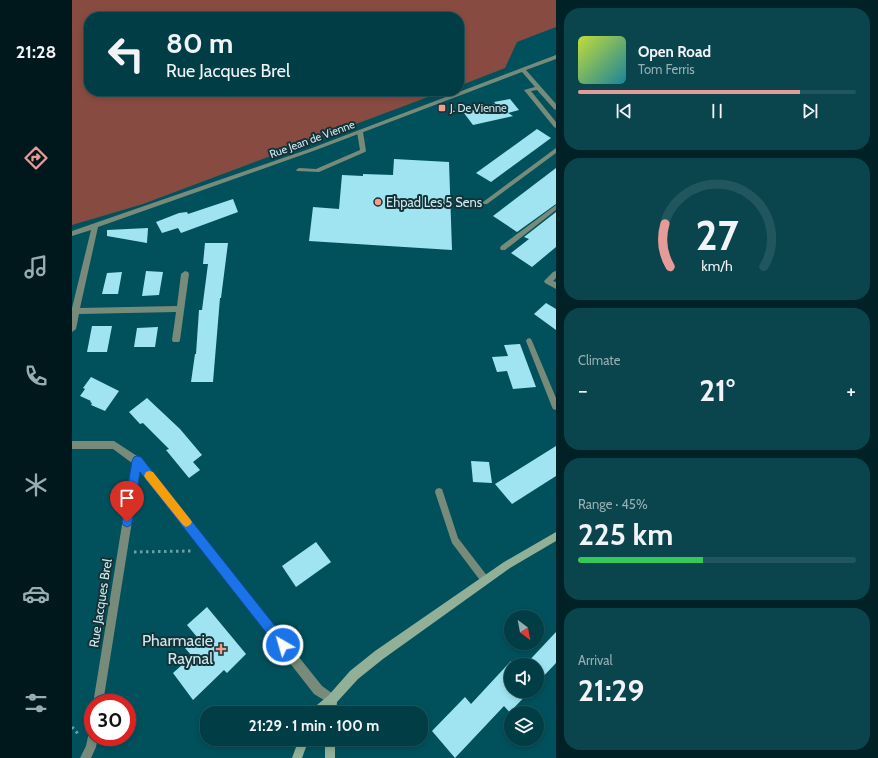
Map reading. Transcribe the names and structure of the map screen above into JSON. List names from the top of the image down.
{
  "streets": {
    "street": ["Rue Jean de Vienne", "Rue Jacques Brel"]
  },
  "places": {
    "transit": ["J. De Vienne"],
    "other": ["Ehpad Les 5 Sens"],
    "health": ["Pharmacie Raynal"]
  },
  "north": "bottom right",
  "page": {
    "tabs": "21:28",
    "turn": ["80 m", "Rue Jacques Brel"],
    "song": ["Open Road", "Tom Ferris"],
    "tile": [
      "Climate",
      ["Range · 45%", "225 km"],
      ["Arrival", "21:29"]
    ],
    "heat": ["−", "21°", "+"],
    "limit": "30",
    "trip": "21:29 · 1 min · 100 m",
    "gauge": ["27", "km/h"]
  }
}
